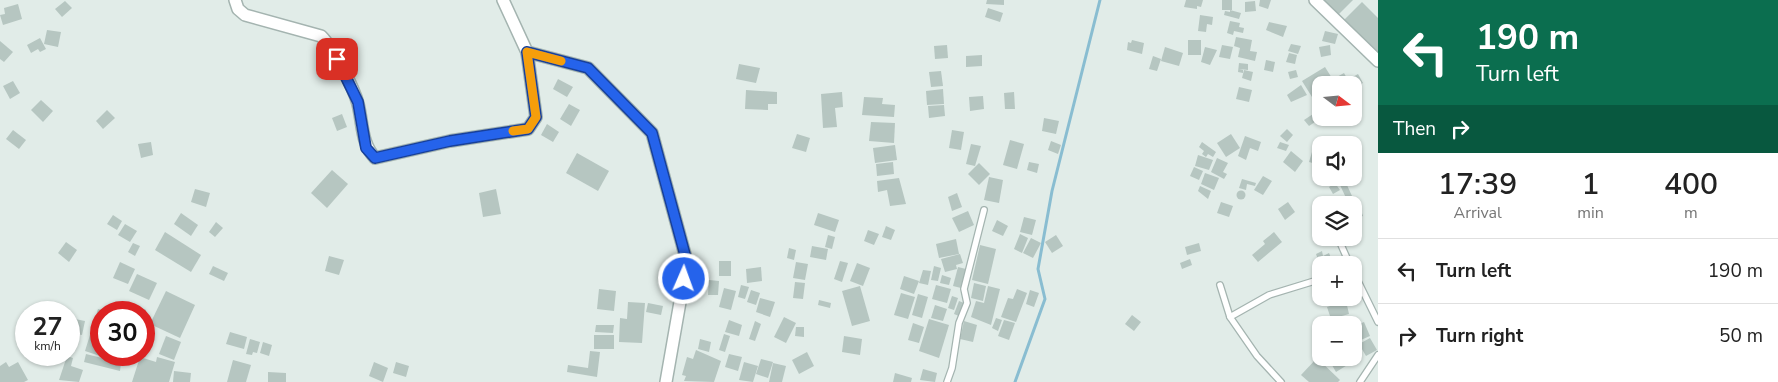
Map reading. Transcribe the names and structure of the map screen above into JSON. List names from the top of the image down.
{
  "north": "right",
  "page": {
    "turn": ["190 m", "Turn left"],
    "map_buttons": ["+", "−"],
    "then": "Then",
    "eta": [
      "17:39",
      "Arrival",
      "1",
      "min",
      "400",
      "m"
    ],
    "list": [
      {
        "name": "Turn left",
        "value": "190 m"
      },
      {
        "name": "Turn right",
        "value": "50 m"
      }
    ],
    "speed": "27 km/h",
    "limit": "30"
  }
}
